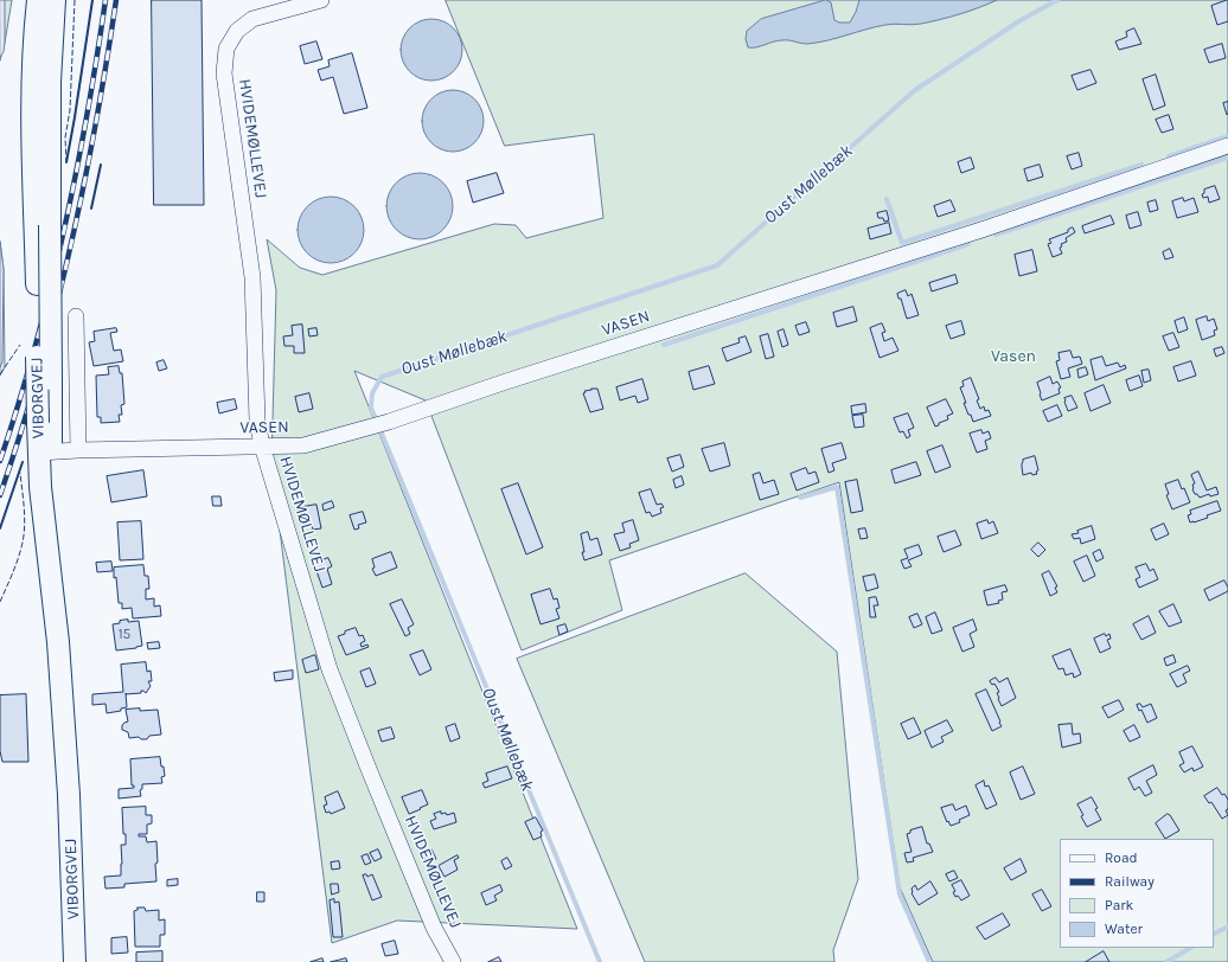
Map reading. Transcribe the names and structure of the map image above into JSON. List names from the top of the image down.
{
  "streets": {
    "street": ["HVIDEMØLLEVEJ", "VASEN", "VIBORGVEJ"]
  },
  "crossings": [
    ["HVIDEMØLLEVEJ", "VASEN"],
    ["VASEN", "VIBORGVEJ"]
  ],
  "water": ["Oust Møllebæk"],
  "parks": ["Vasen"],
  "house_numbers": ["15"],
  "legend": [
    "Road",
    "Railway",
    "Park",
    "Water"
  ]
}
